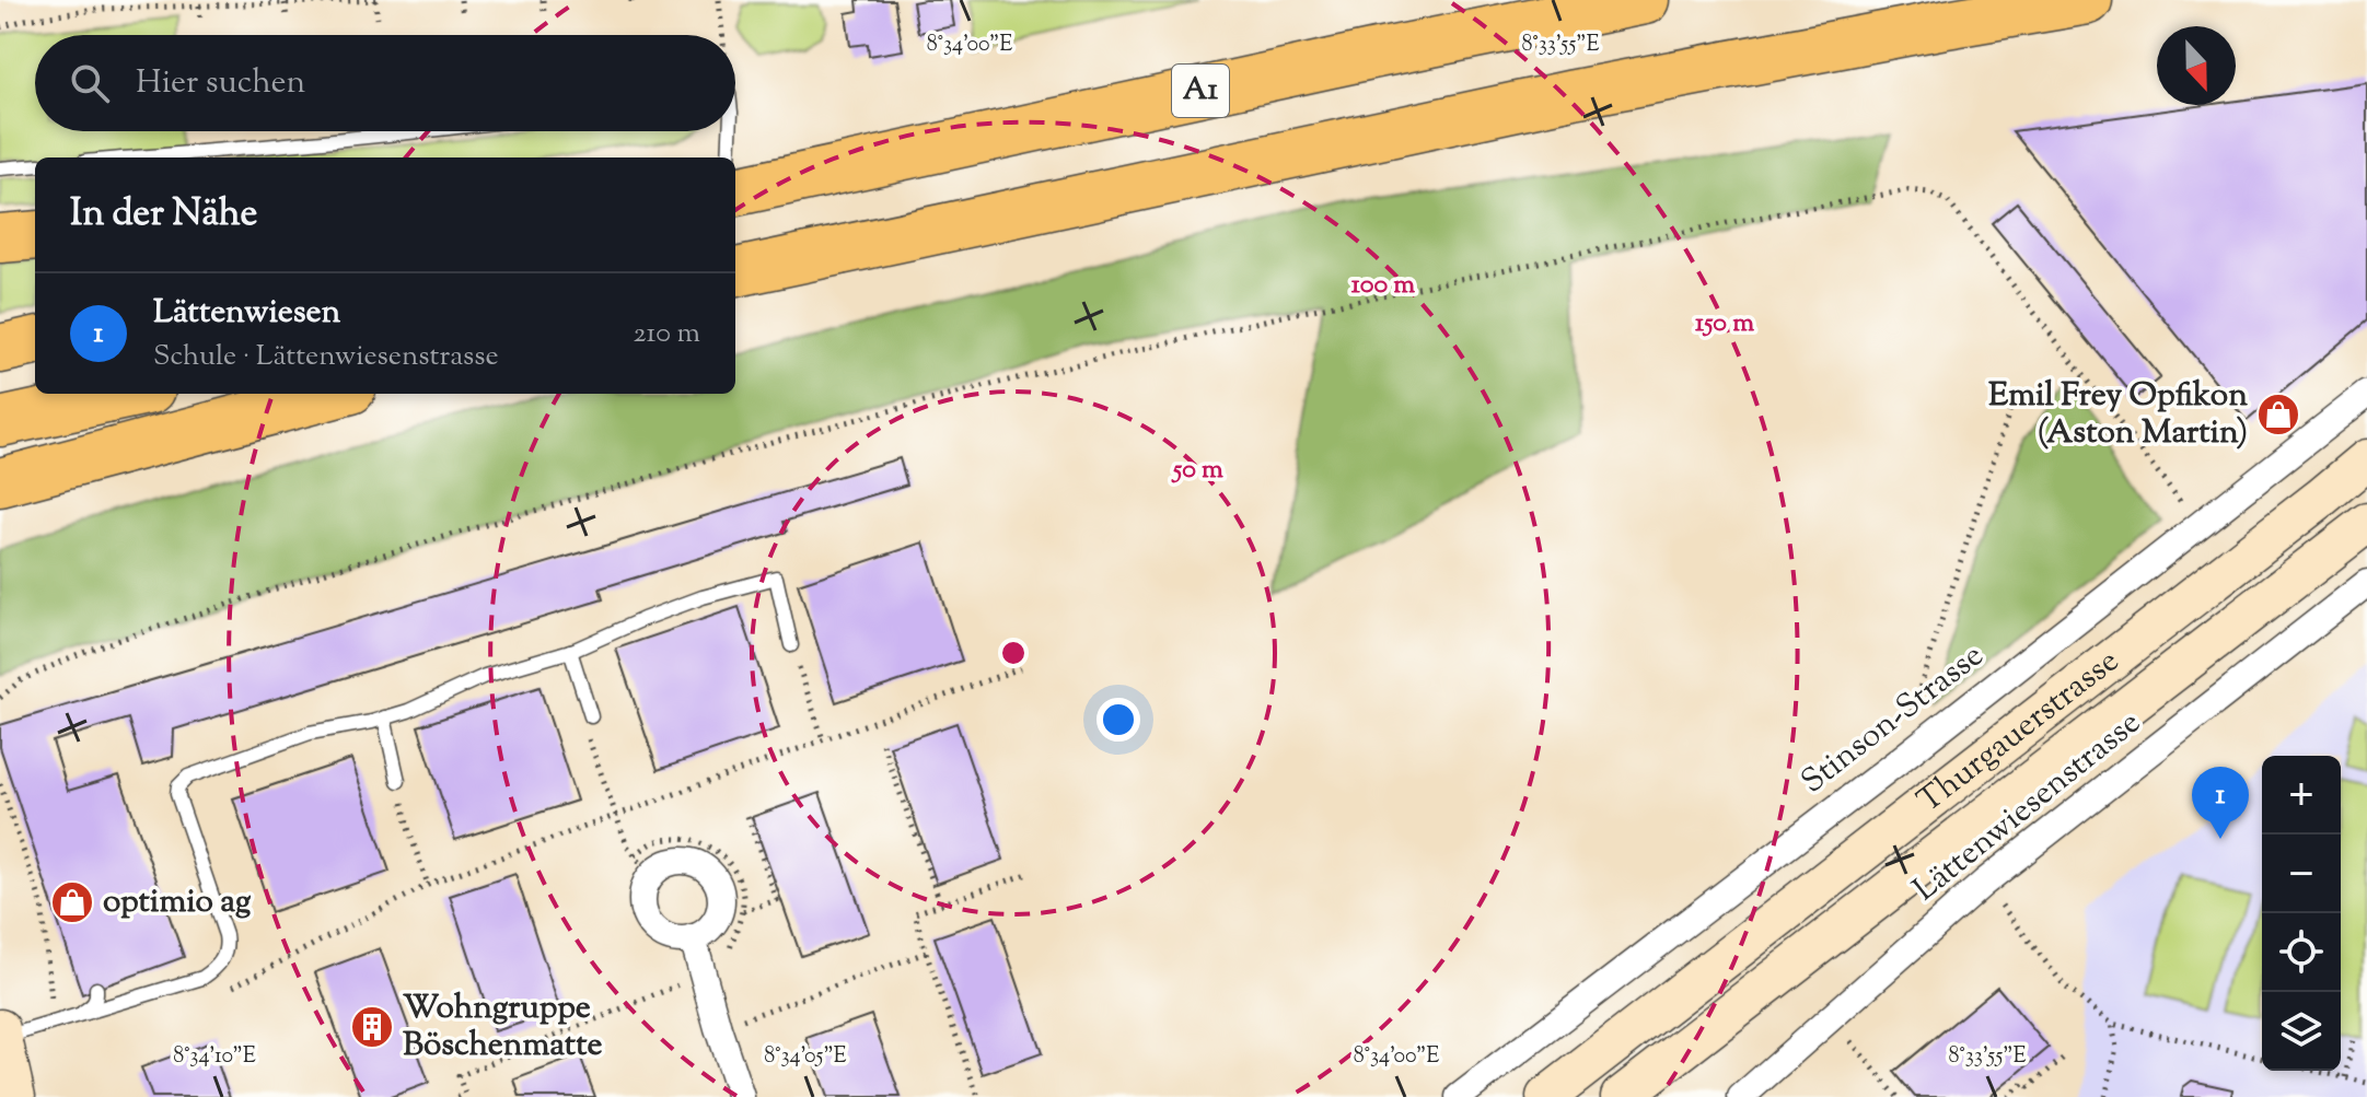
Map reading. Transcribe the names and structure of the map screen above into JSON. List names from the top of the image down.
{
  "streets": {
    "highway": ["A1"],
    "main road": ["Thurgauerstrasse"],
    "street": ["Stinson-Strasse", "Lättenwiesenstrasse"]
  },
  "places": {
    "shop": ["Emil Frey Opfikon (Aston Martin)", "optimio ag"],
    "building": ["Wohngruppe Böschenmatte"]
  },
  "north": "bottom",
  "page": {
    "search": "Hier suchen",
    "heading": "In der Nähe",
    "list": [
      {
        "mark": "1",
        "name": "Lättenwiesen",
        "note": "Schule · Lättenwiesenstrasse",
        "value": "210 m"
      }
    ],
    "map_buttons": ["+", "−"],
    "pins": "1"
  },
  "coordinates": [
    "8°34'00\"E",
    "8°33'55\"E",
    "8°34'10\"E",
    "8°34'05\"E"
  ],
  "rings": ["100 m", "150 m", "50 m"]
}
